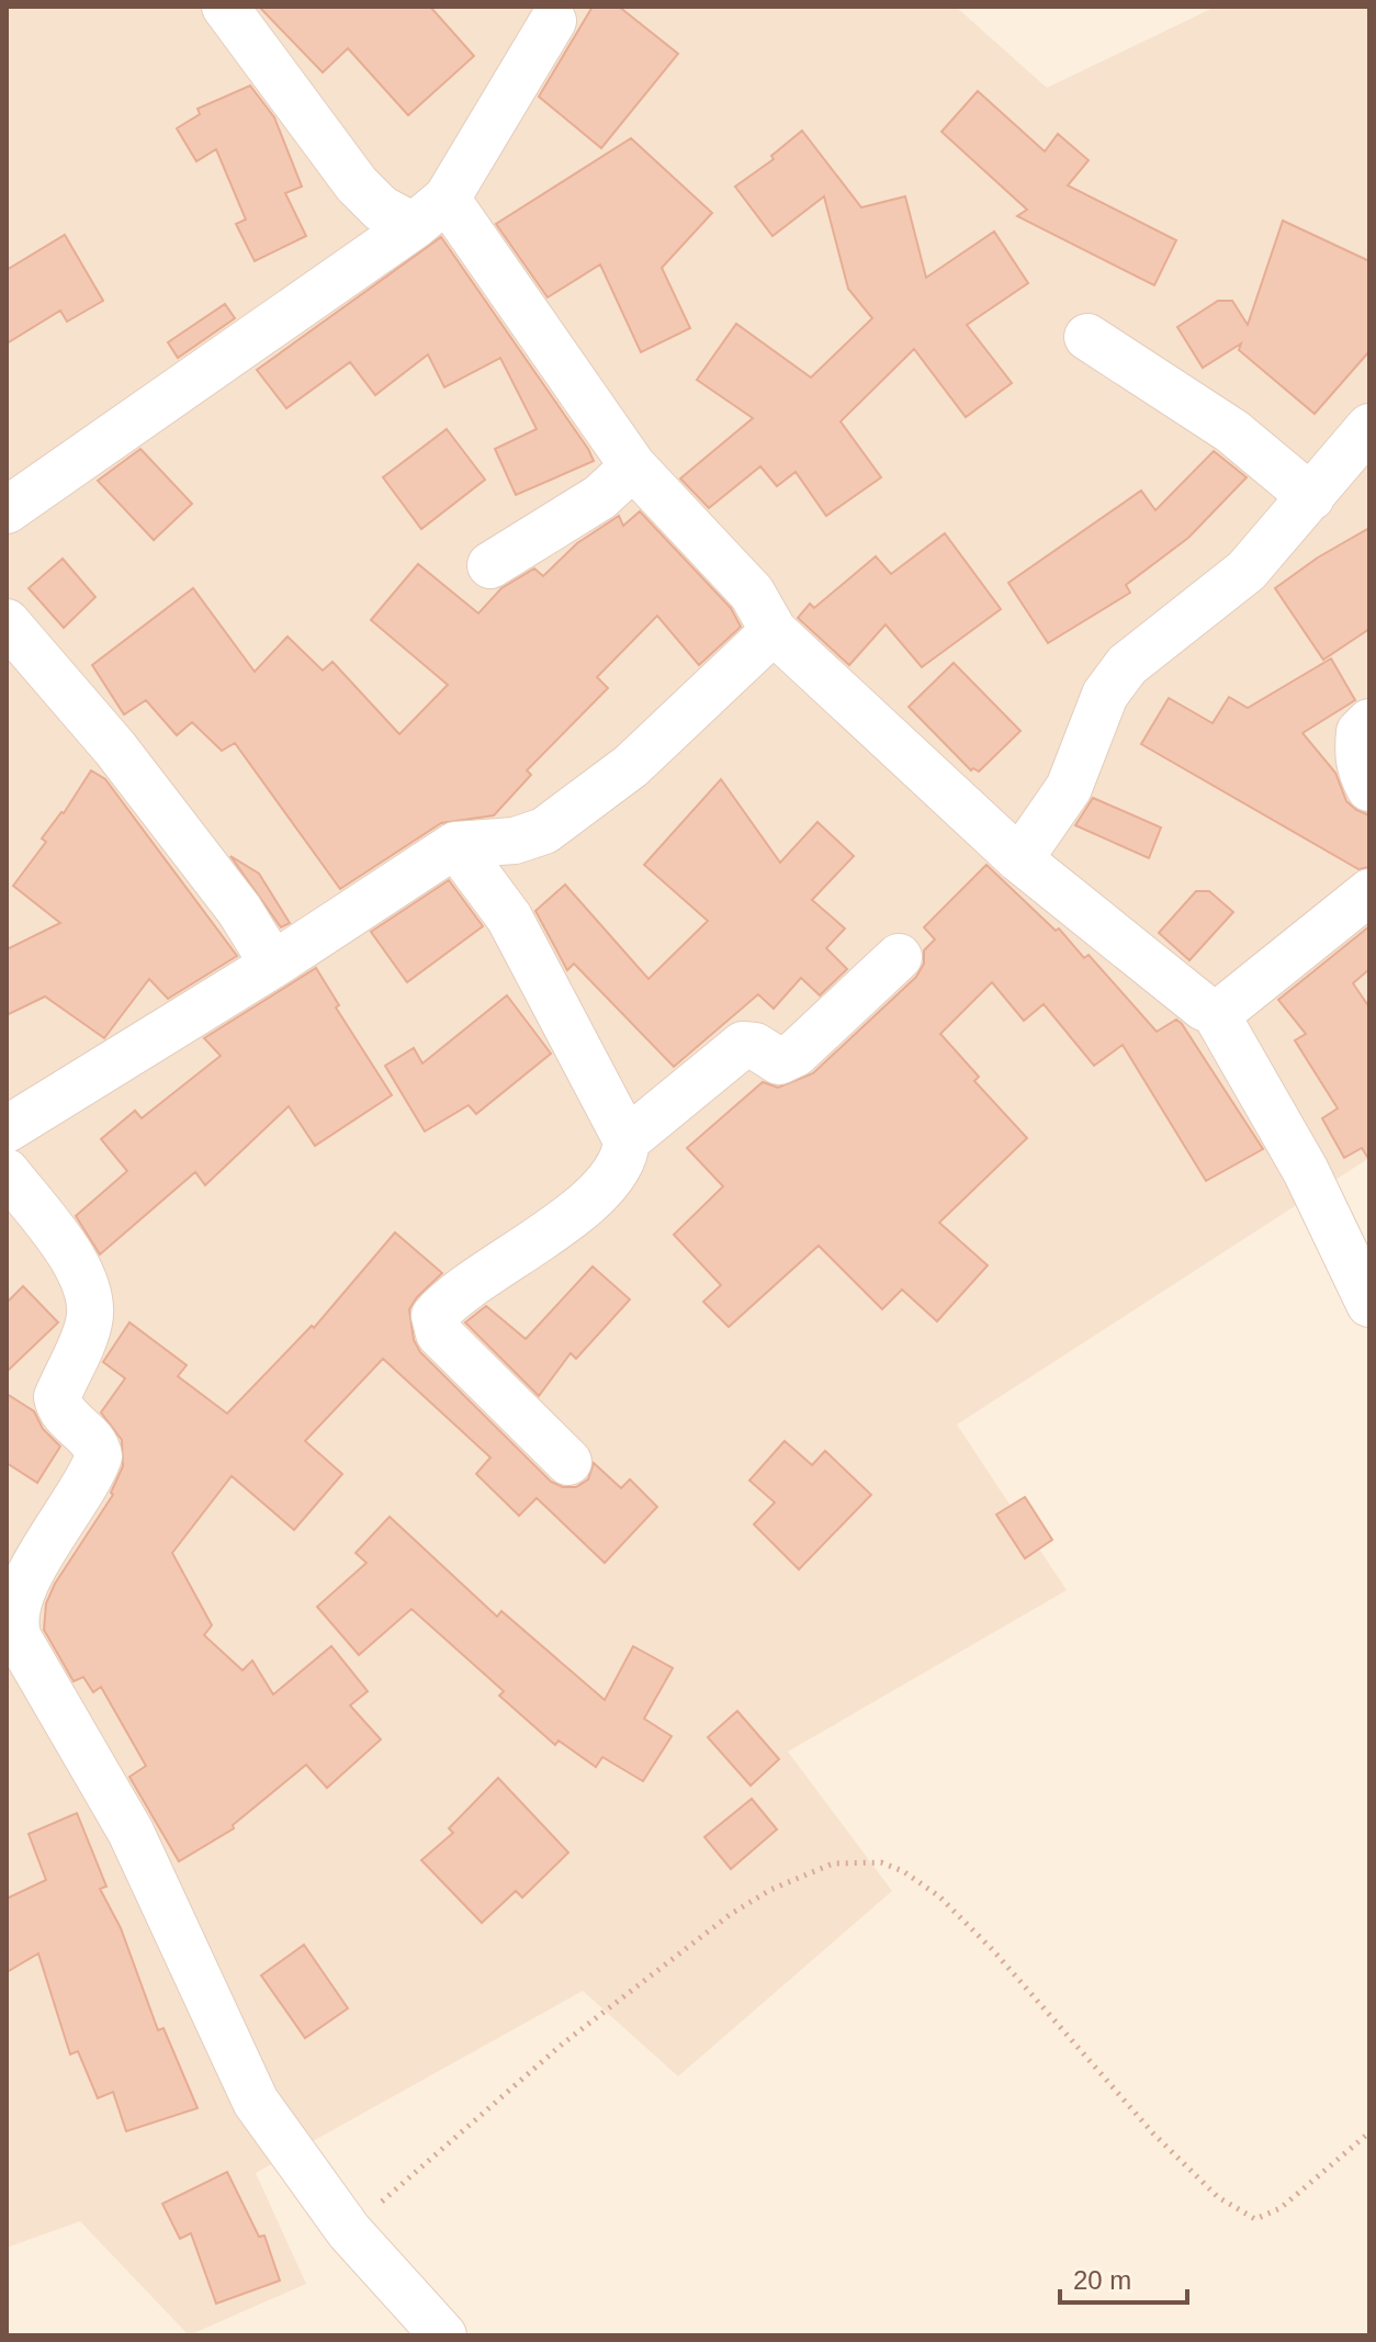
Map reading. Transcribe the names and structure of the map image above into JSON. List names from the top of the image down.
{
  "scale_bar": "20 m"
}
